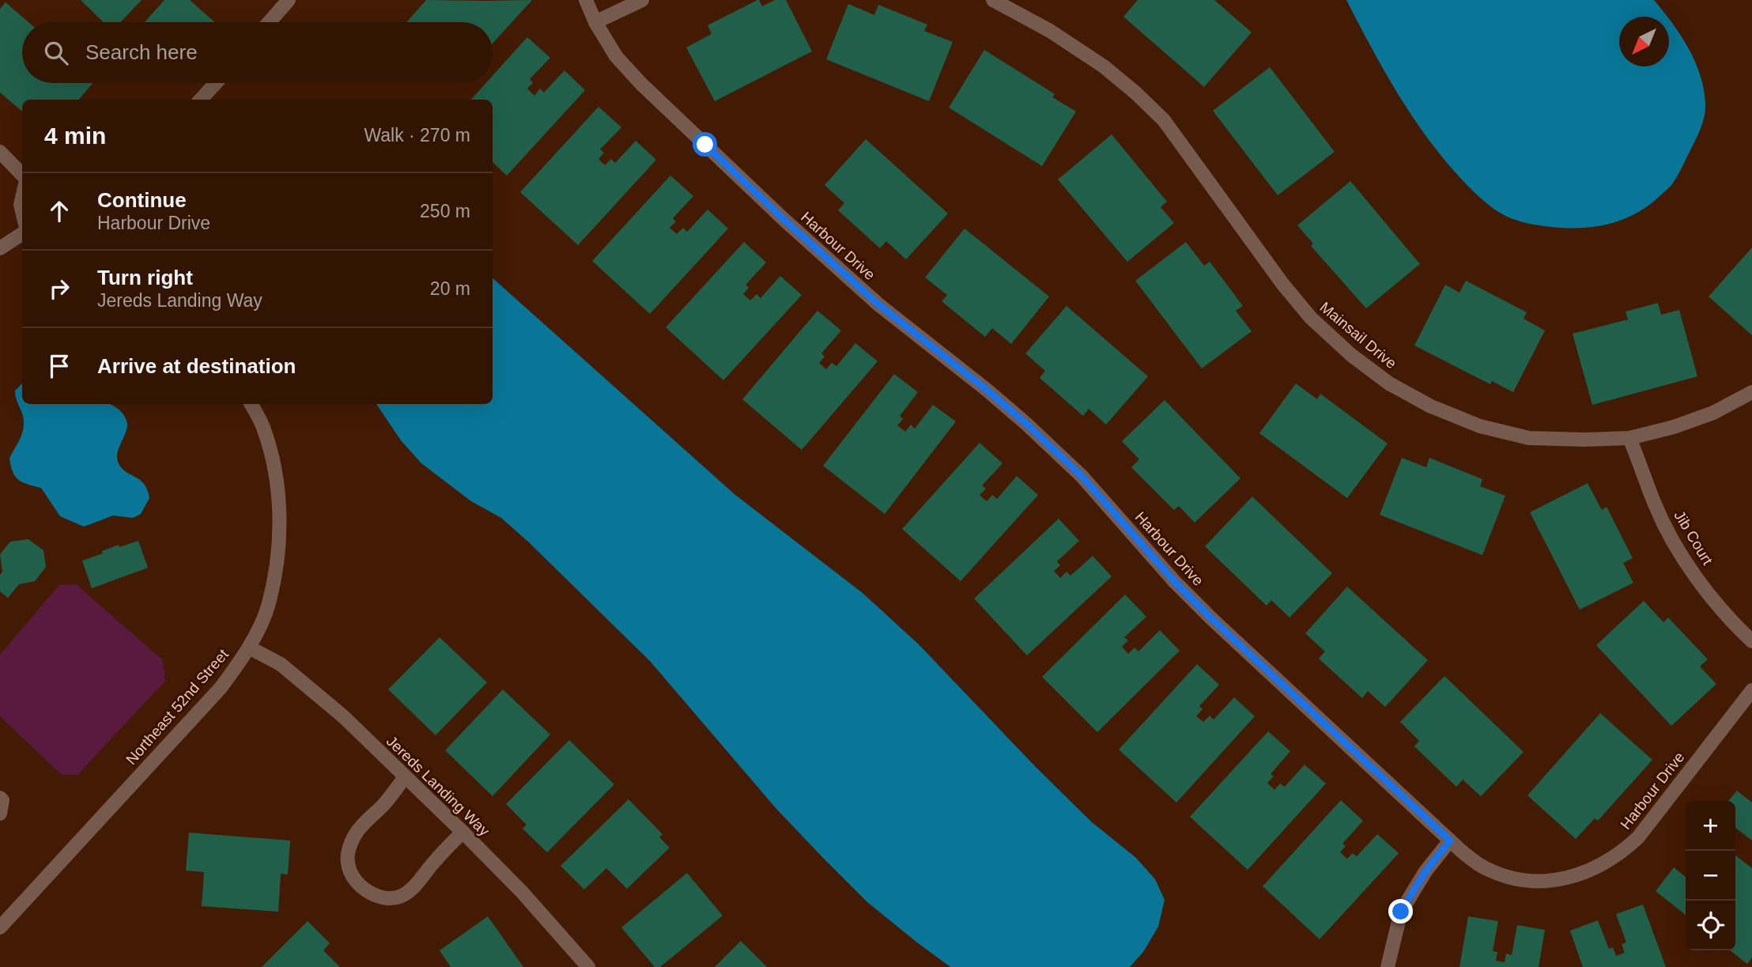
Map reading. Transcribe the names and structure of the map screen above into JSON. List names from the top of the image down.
{
  "streets": {
    "street": [
      "Harbour Drive",
      "Mainsail Drive",
      "Jib Court",
      "Northeast 52nd Street",
      "Jereds Landing Way"
    ]
  },
  "crossings": [
    ["Mainsail Drive", "Jib Court"],
    ["Northeast 52nd Street", "Jereds Landing Way"]
  ],
  "north": "bottom left",
  "page": {
    "search": "Search here",
    "heading": ["4 min", "Walk · 270 m"],
    "list": [
      ["Continue", "Harbour Drive", "250 m"],
      ["Turn right", "Jereds Landing Way", "20 m"],
      "Arrive at destination"
    ],
    "map_buttons": ["+", "−"]
  }
}
